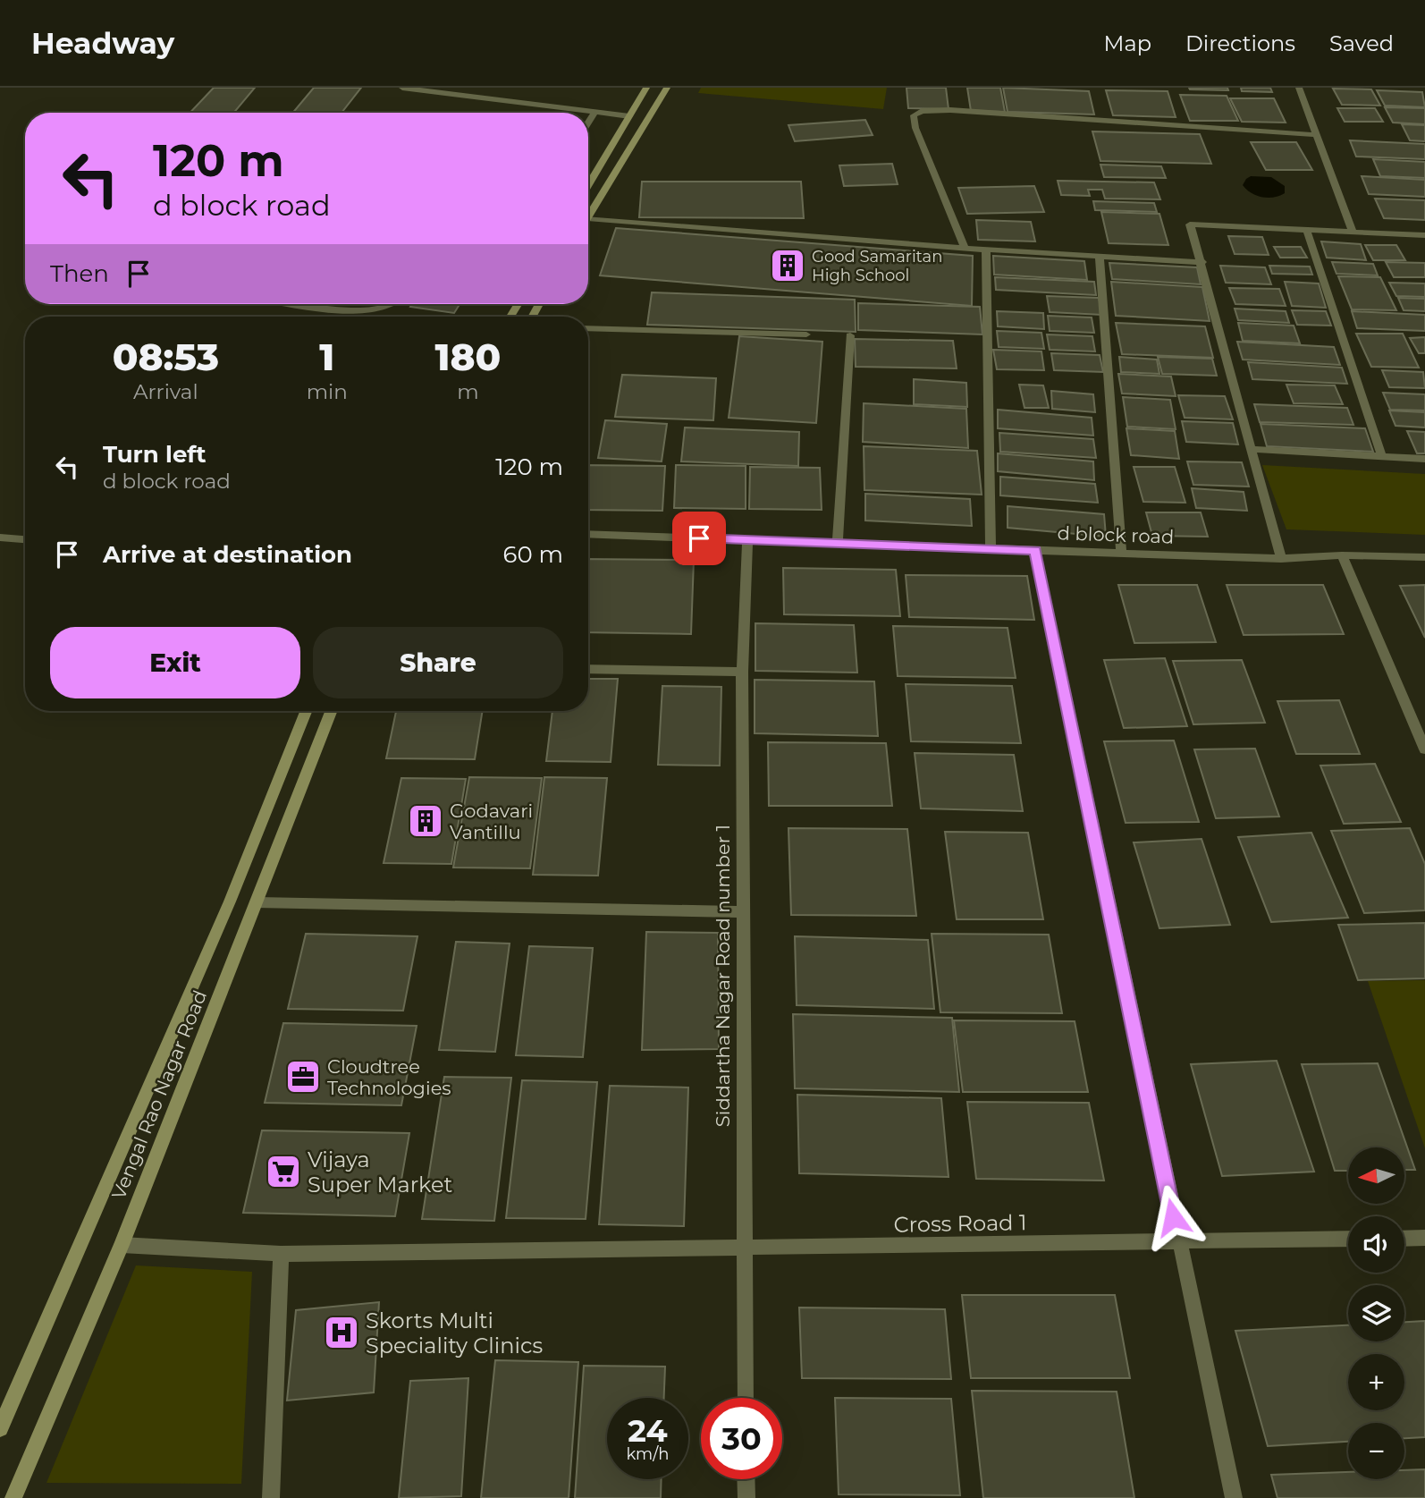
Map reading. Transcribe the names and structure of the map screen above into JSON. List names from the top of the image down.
{
  "streets": {
    "main road": ["Vengal Rao Nagar Road"],
    "street": ["d block road", "Siddartha Nagar Road number 1", "Cross Road 1"]
  },
  "crossings": [
    ["d block road", "Siddartha Nagar Road number 1"],
    ["Siddartha Nagar Road number 1", "Cross Road 1"],
    ["Vengal Rao Nagar Road", "Cross Road 1"]
  ],
  "places": {
    "building": ["Good Samaritan High School", "Godavari Vantillu"],
    "office": ["Cloudtree Technologies"],
    "supermarket": ["Vijaya Super Market"],
    "hospital": ["Skorts Multi Speciality Clinics"]
  },
  "north": "left",
  "page": {
    "header": "Headway",
    "nav": ["Map", "Directions", "Saved"],
    "turn": ["120 m", "d block road"],
    "then": "Then",
    "eta": [
      "08:53",
      "Arrival",
      "1",
      "min",
      "180",
      "m"
    ],
    "list": [
      {
        "name": "Turn left",
        "note": "d block road",
        "value": "120 m"
      },
      {
        "name": "Arrive at destination",
        "value": "60 m"
      }
    ],
    "buttons": ["Exit", "Share"],
    "map_buttons": ["+", "−"],
    "speed": "24 km/h",
    "limit": "30"
  }
}
